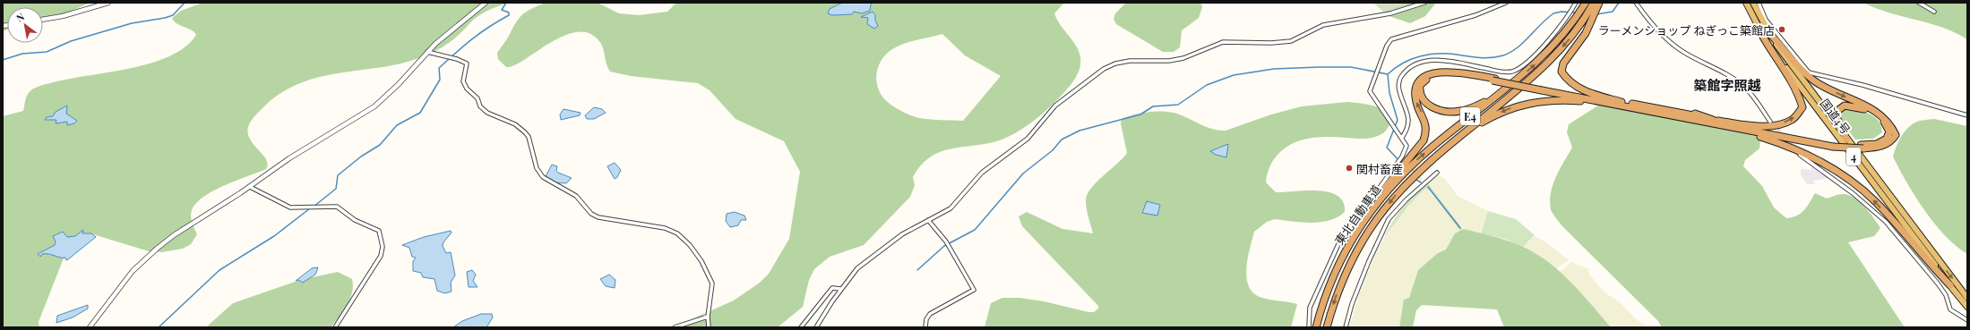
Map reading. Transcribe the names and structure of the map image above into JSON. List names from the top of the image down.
{
  "streets": {
    "highway": [
      "E4",
      "国道4号",
      "4",
      "東北自動車道"
    ]
  },
  "districts": ["築館字照越"],
  "places": ["ラーメンショップ ねぎっこ築館店", "関村畜産"],
  "north": "top left"
}
